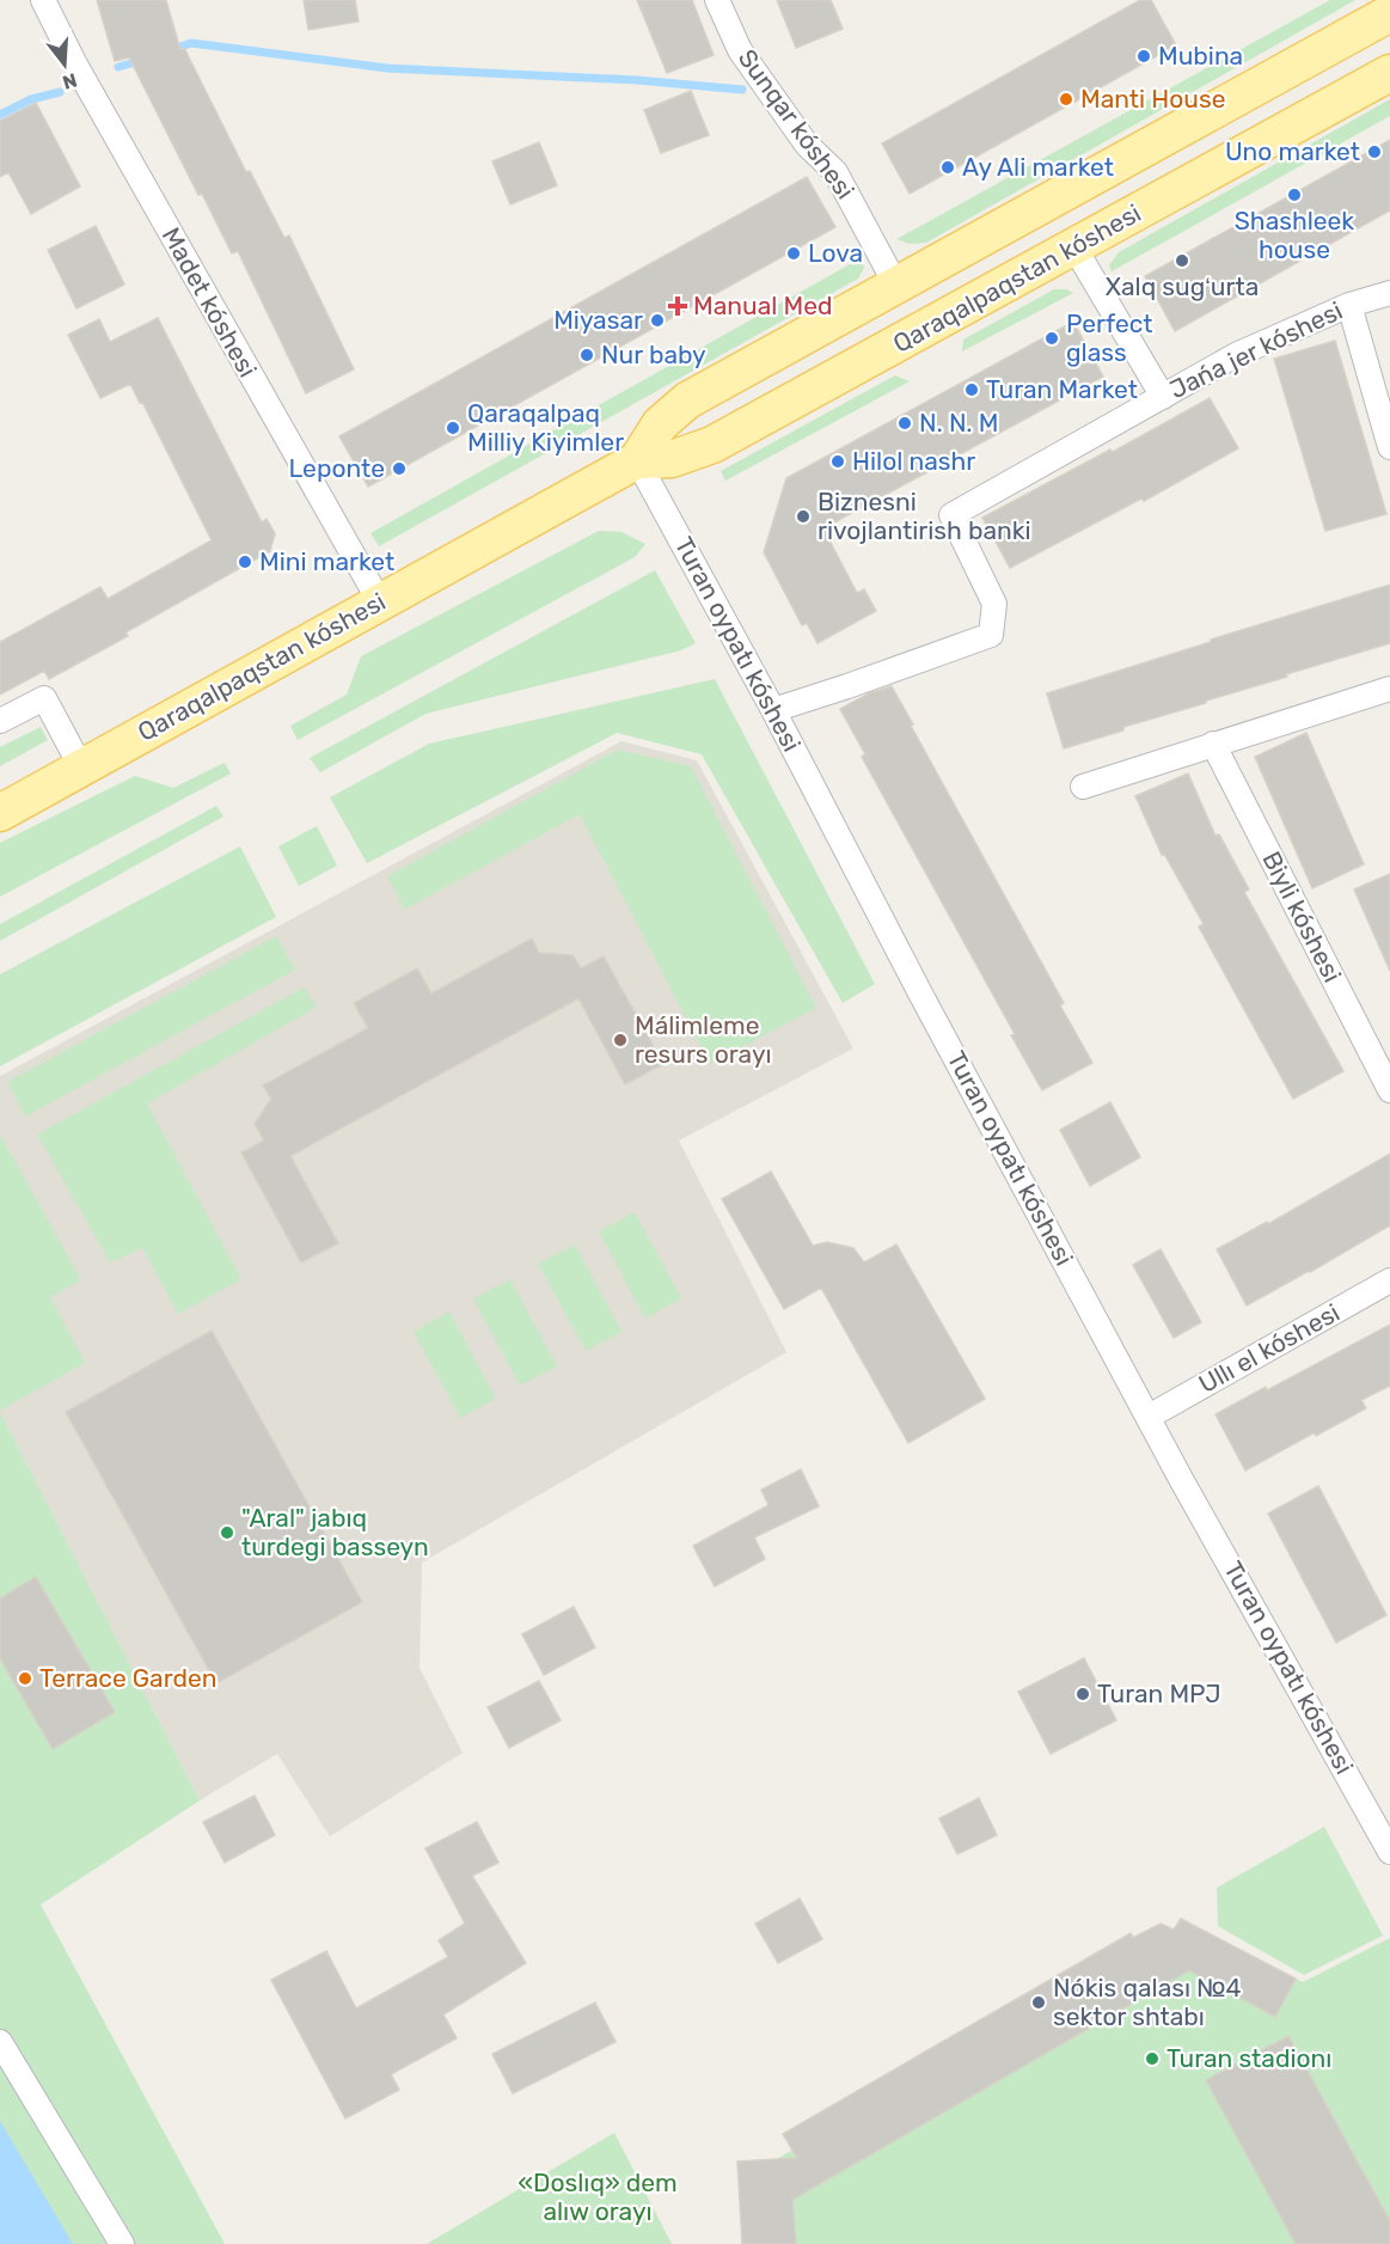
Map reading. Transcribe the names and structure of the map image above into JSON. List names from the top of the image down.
{
  "streets": {
    "main road": ["Qaraqalpaqstan kóshesi"],
    "street": [
      "Sunqar kóshesi",
      "Madet kóshesi",
      "Jańa jer kóshesi",
      "Turan oypatı kóshesi",
      "Biyli kóshesi",
      "Ullı el kóshesi"
    ]
  },
  "crossings": [
    ["Sunqar kóshesi", "Qaraqalpaqstan kóshesi"],
    ["Qaraqalpaqstan kóshesi", "Madet kóshesi"],
    ["Qaraqalpaqstan kóshesi", "Turan oypatı kóshesi"],
    ["Jańa jer kóshesi", "Turan oypatı kóshesi"],
    ["Turan oypatı kóshesi", "Ullı el kóshesi"]
  ],
  "parks": ["«Doslıq» dem alıw orayı"],
  "places": {
    "other": [
      "Mubina",
      "Manti House",
      "Uno market",
      "Ay Ali market",
      "Shashleek house",
      "Lova",
      "Xalq sugʻurta",
      "Miyasar",
      "Perfect glass",
      "Nur baby",
      "Turan Market",
      "N. N. M",
      "Qaraqalpaq Milliy Kiyimler",
      "Hilol nashr",
      "Leponte",
      "Biznesni rivojlantirish banki",
      "Mini market",
      "Málimleme resurs orayı",
      "\"Aral\" jabıq turdegi basseyn",
      "Terrace Garden",
      "Turan MPJ",
      "Nókis qalası №4 sektor shtabı",
      "Turan stadionı"
    ],
    "health": ["Manual Med"]
  },
  "north": "bottom"
}
